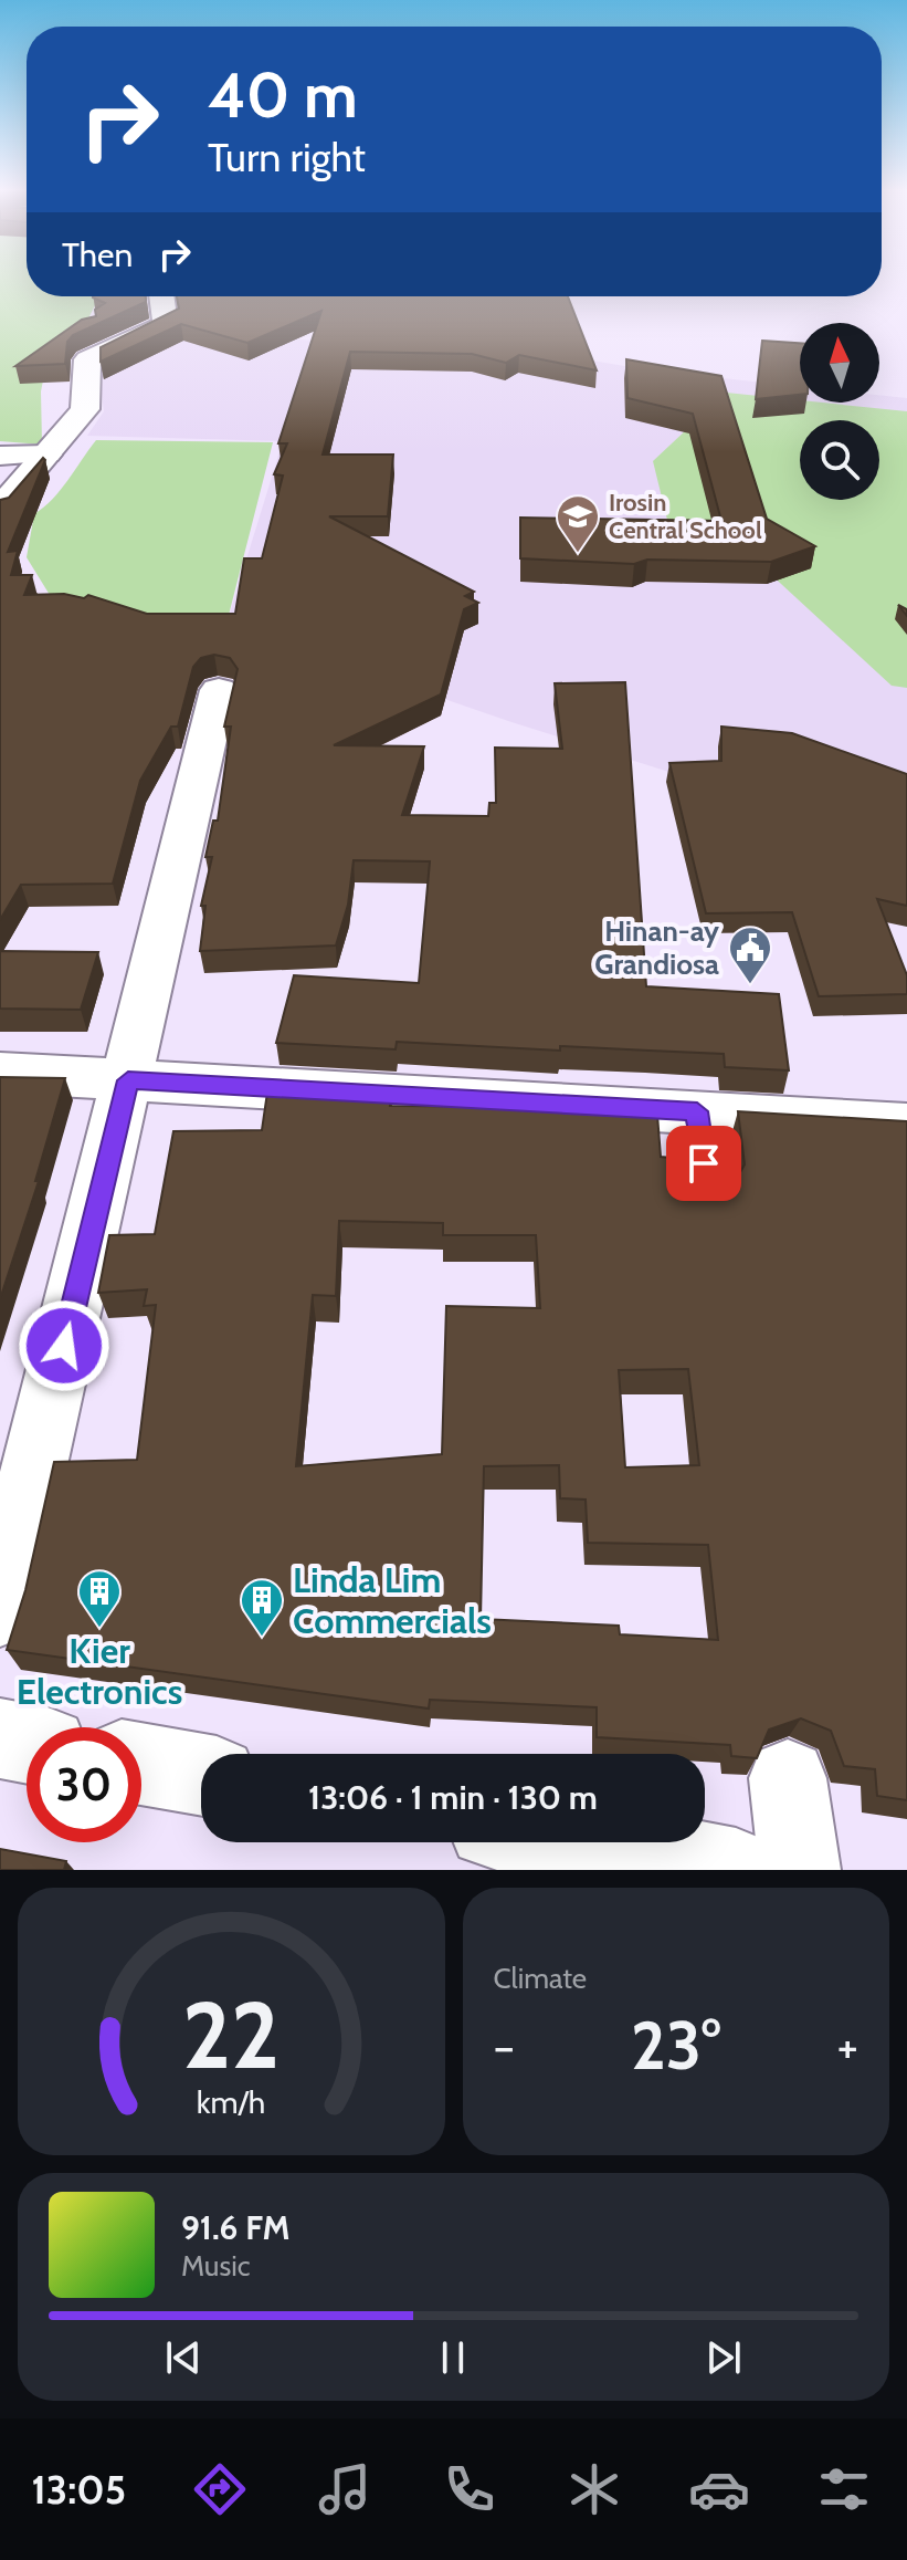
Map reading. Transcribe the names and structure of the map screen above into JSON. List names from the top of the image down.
{
  "places": {
    "school or university": ["Irosin Central School"],
    "public building": ["Hinan-ay Grandiosa"],
    "building": ["Kier Electronics", "Linda Lim Commercials"]
  },
  "north": "top",
  "page": {
    "turn": ["40 m", "Turn right"],
    "then": "Then",
    "limit": "30",
    "trip": "13:06 · 1 min · 130 m",
    "tile": "Climate",
    "heat": ["−", "23°", "+"],
    "song": ["91.6 FM", "Music"],
    "tabs": "13:05",
    "gauge": ["22", "km/h"]
  }
}
